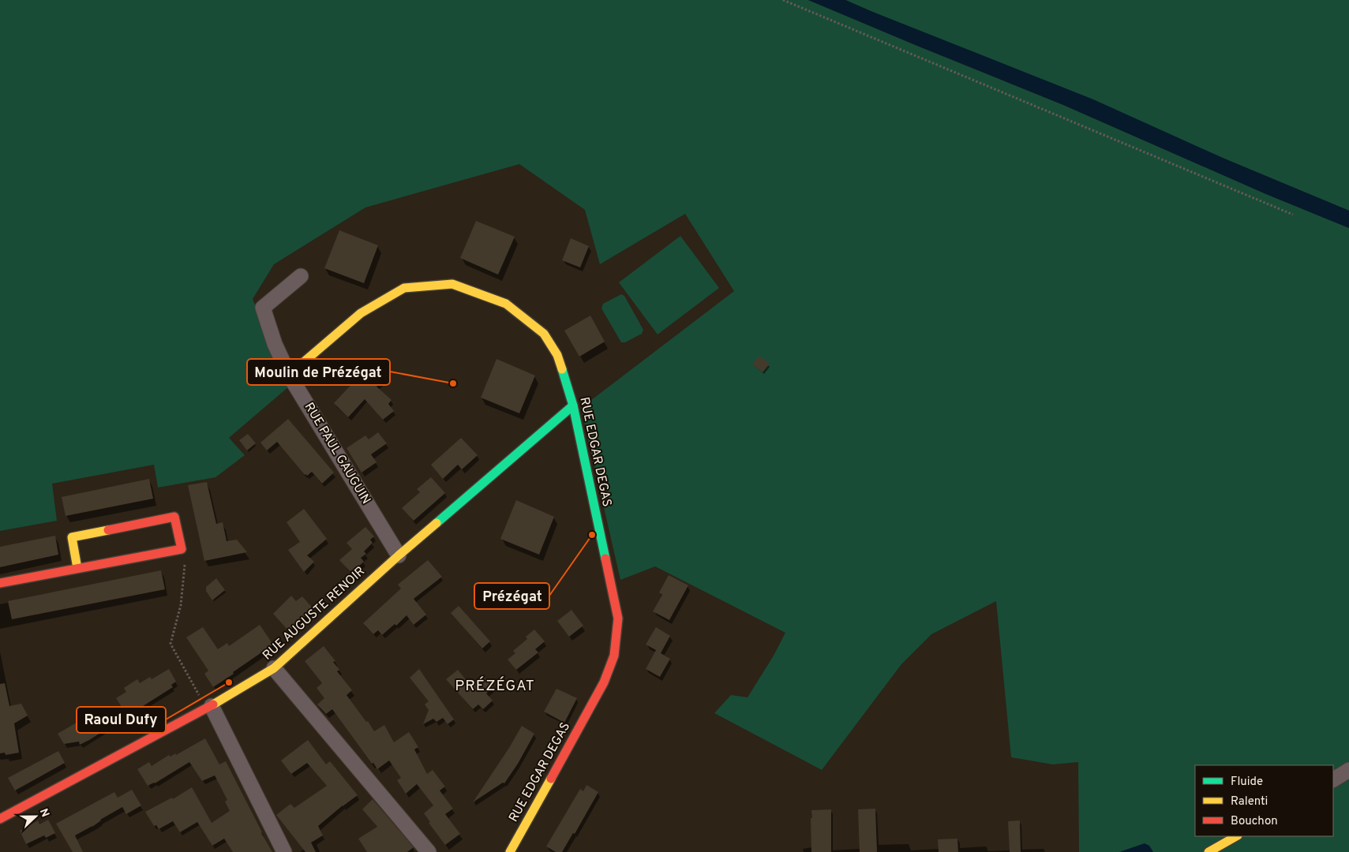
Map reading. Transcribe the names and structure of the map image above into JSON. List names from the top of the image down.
{
  "streets": {
    "street": ["RUE EDGAR DEGAS", "RUE PAUL GAUGUIN", "RUE AUGUSTE RENOIR"]
  },
  "crossings": [
    ["RUE EDGAR DEGAS", "RUE PAUL GAUGUIN"],
    ["RUE EDGAR DEGAS", "RUE AUGUSTE RENOIR"],
    ["RUE PAUL GAUGUIN", "RUE AUGUSTE RENOIR"]
  ],
  "districts": ["PRÉZÉGAT"],
  "places": ["Moulin de Prézégat", "Prézégat", "Raoul Dufy"],
  "legend": ["Fluide", "Ralenti", "Bouchon"],
  "north": "right"
}
